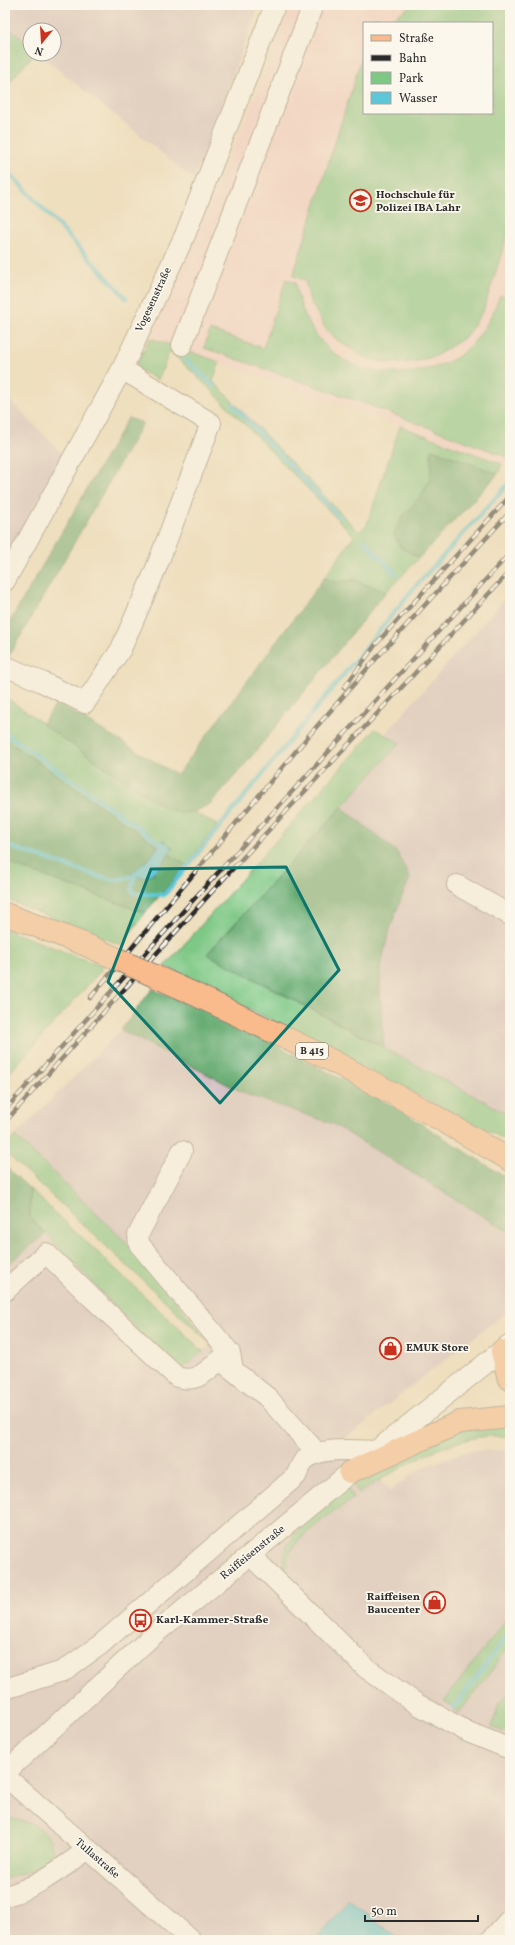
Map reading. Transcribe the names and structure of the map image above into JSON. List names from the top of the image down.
{
  "streets": {
    "main road": ["B 415"],
    "street": ["Vogesenstraße", "Raiffeisenstraße", "Tullastraße"]
  },
  "places": {
    "school or university": ["Hochschule für Polizei IBA Lahr"],
    "shop": ["EMUK Store", "Raiffeisen Baucenter"],
    "bus stop": ["Karl-Kammer-Straße"]
  },
  "legend": [
    "Straße",
    "Bahn",
    "Park",
    "Wasser"
  ],
  "scale_bar": "50 m",
  "north": "bottom"
}
